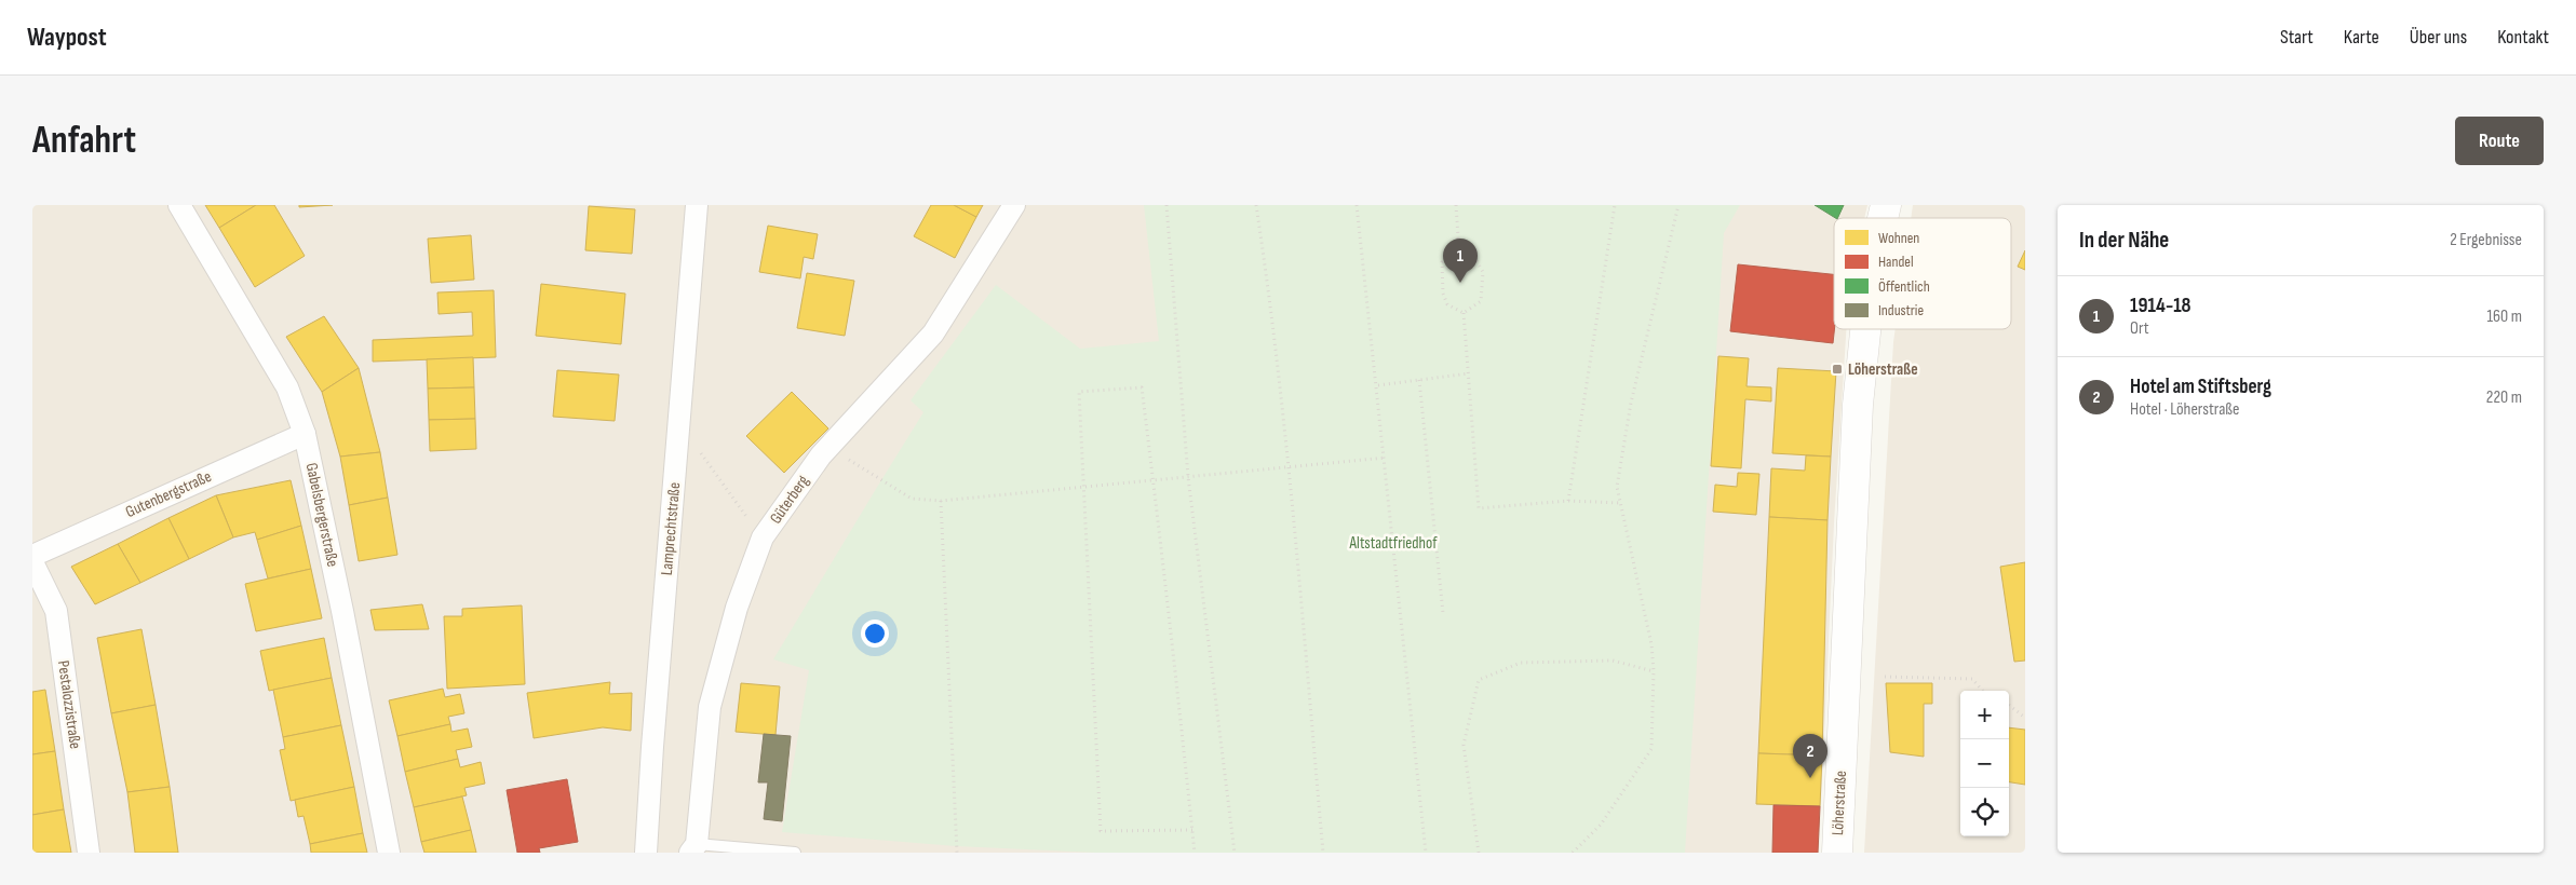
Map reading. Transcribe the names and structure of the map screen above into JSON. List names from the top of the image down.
{
  "streets": {
    "main road": ["Löherstraße"],
    "street": [
      "Gutenbergstraße",
      "Güterberg",
      "Gabelsbergerstraße",
      "Lamprechtstraße",
      "Pestalozzistraße"
    ]
  },
  "crossings": [
    ["Gutenbergstraße", "Gabelsbergerstraße"]
  ],
  "parks": ["Altstadtfriedhof"],
  "places": {
    "transit": ["Löherstraße"]
  },
  "legend": [
    "Wohnen",
    "Handel",
    "Öffentlich",
    "Industrie"
  ],
  "page": {
    "header": "Waypost",
    "nav": [
      "Start",
      "Karte",
      "Über uns",
      "Kontakt"
    ],
    "buttons": "Route",
    "title": "Anfahrt",
    "heading": ["In der Nähe", "2 Ergebnisse"],
    "pins": ["1", "2"],
    "list": [
      {
        "mark": "1",
        "name": "1914-18",
        "note": "Ort",
        "value": "160 m"
      },
      {
        "mark": "2",
        "name": "Hotel am Stiftsberg",
        "note": "Hotel · Löherstraße",
        "value": "220 m"
      }
    ],
    "map_buttons": ["+", "−"]
  }
}
